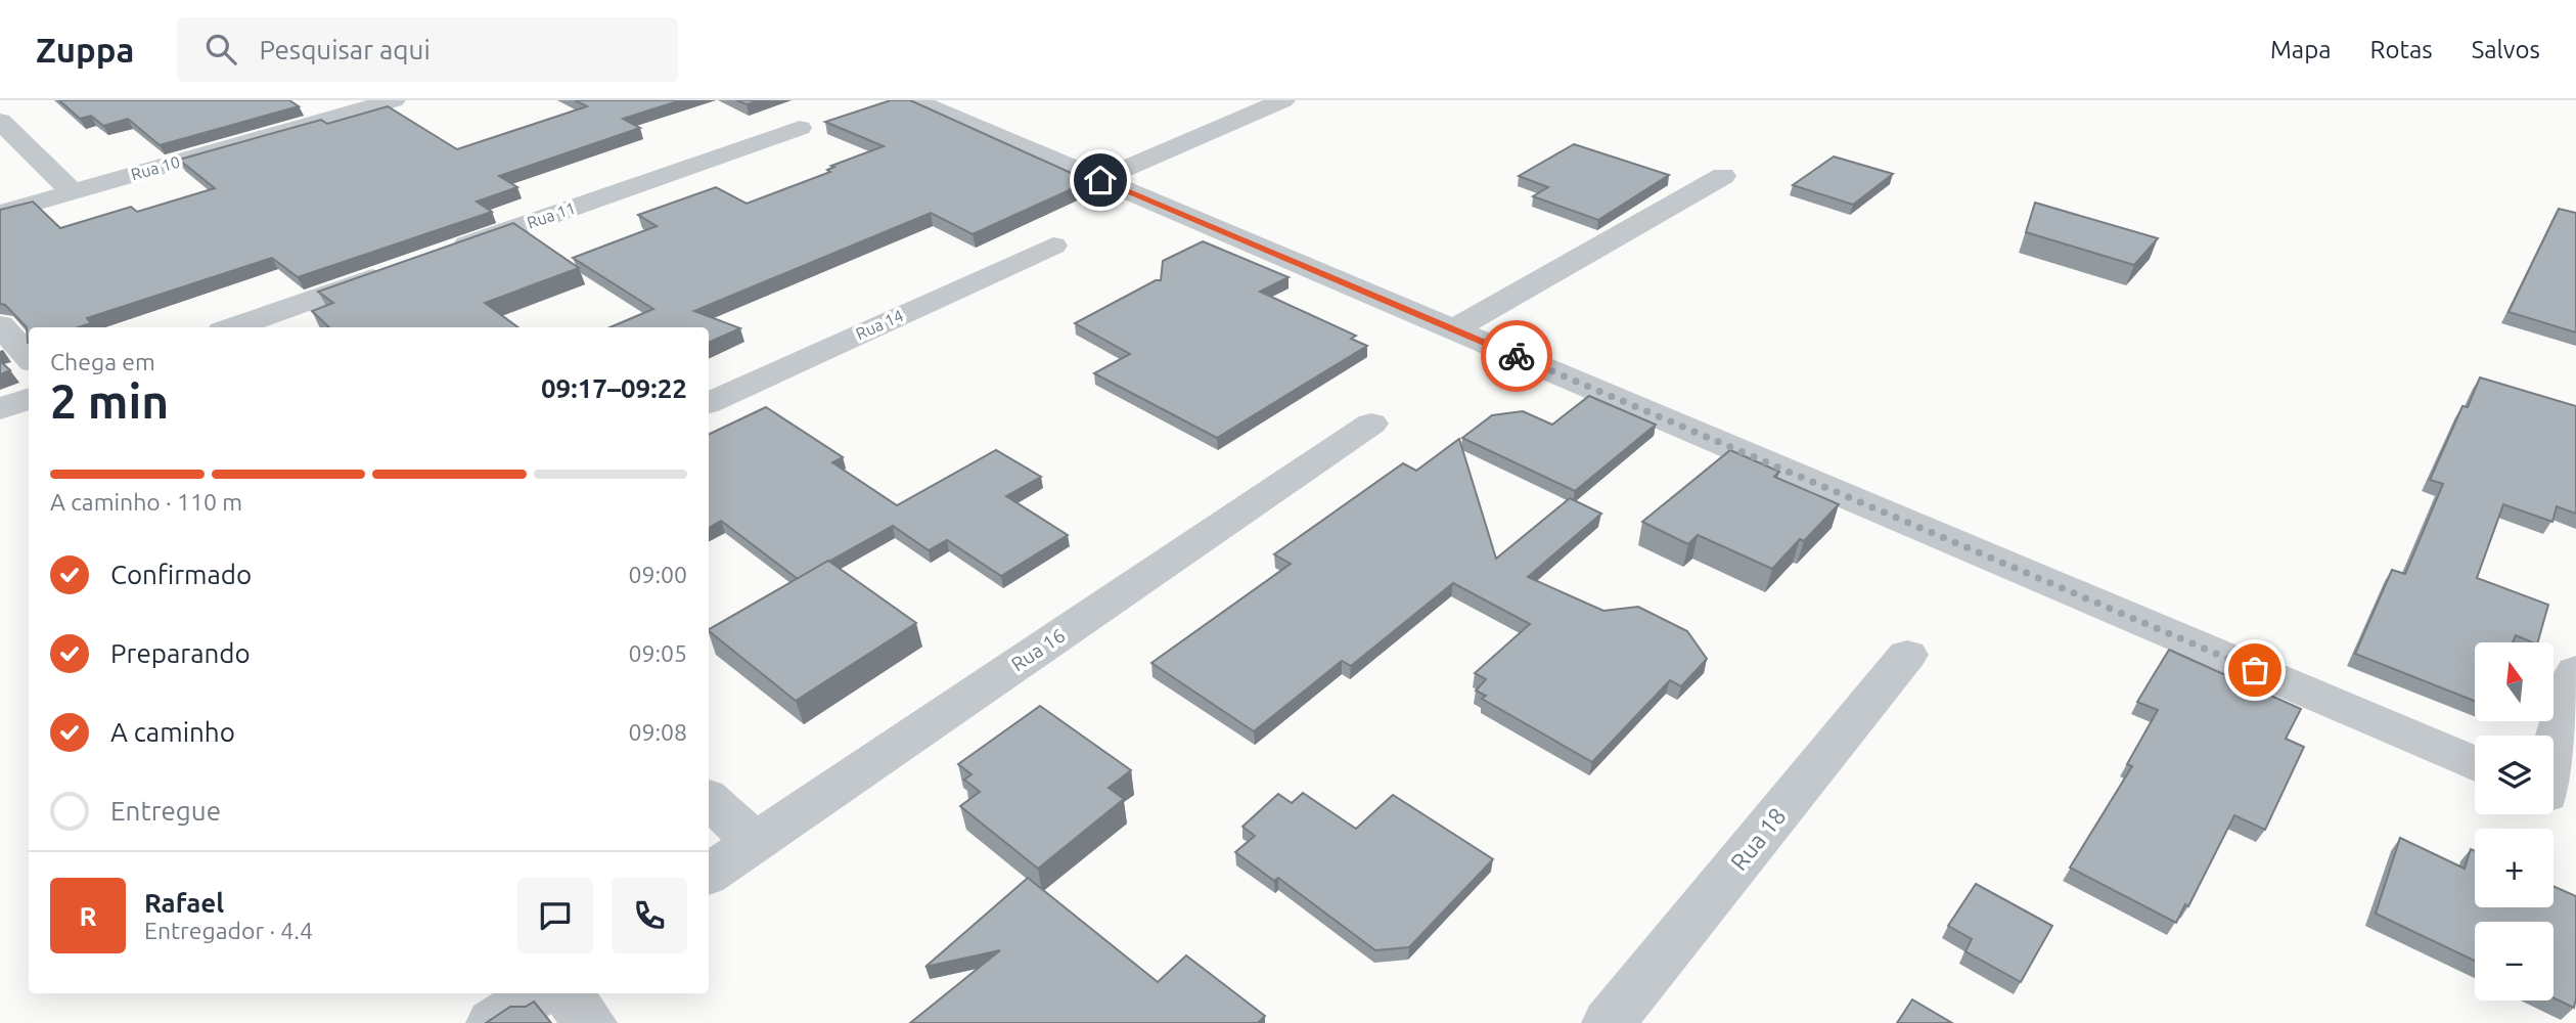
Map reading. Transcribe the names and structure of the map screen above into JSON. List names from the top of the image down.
{
  "streets": {
    "street": [
      "Rua 10",
      "Rua 11",
      "Rua 14",
      "Rua 16",
      "Rua 18"
    ]
  },
  "north": "top",
  "page": {
    "header": "Zuppa",
    "search": "Pesquisar aqui",
    "nav": ["Mapa", "Rotas", "Salvos"],
    "heading": ["2 min", "Chega em", "09:17–09:22"],
    "panel": ["Rafael", "Entregador · 4.4"],
    "bar": "A caminho · 110 m",
    "list": [
      ["Confirmado", "09:00"],
      ["Preparando", "09:05"],
      ["A caminho", "09:08"],
      "Entregue"
    ],
    "map_buttons": ["+", "−"],
    "round": "R"
  }
}
